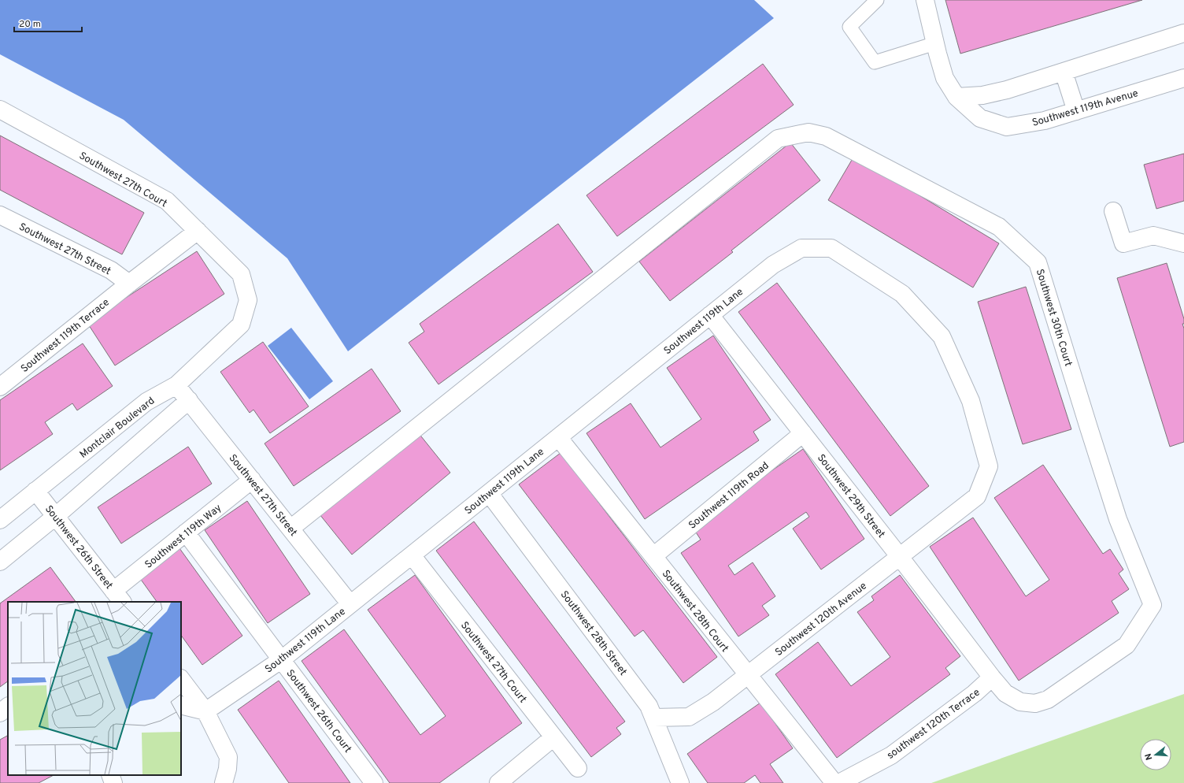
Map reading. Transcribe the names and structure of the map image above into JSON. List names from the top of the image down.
{
  "streets": {
    "street": [
      "Southwest 119th Avenue",
      "Southwest 27th Court",
      "Southwest 27th Street",
      "Southwest 30th Court",
      "Southwest 119th Lane",
      "Southwest 119th Terrace",
      "Montclair Boulevard",
      "Southwest 119th Road",
      "Southwest 29th Street",
      "Southwest 119th Way",
      "Southwest 26th Street",
      "Southwest 28th Court",
      "Southwest 120th Avenue",
      "Southwest 28th Street",
      "Southwest 26th Court",
      "southwest 120th Terrace"
    ]
  },
  "crossings": [
    ["Southwest 27th Court", "Southwest 119th Lane"],
    ["Southwest 27th Court", "Southwest 119th Terrace"],
    ["Southwest 27th Court", "Montclair Boulevard"],
    ["Southwest 27th Street", "Southwest 30th Court"],
    ["Southwest 27th Street", "Southwest 119th Lane"],
    ["Southwest 27th Street", "Southwest 119th Terrace"],
    ["Southwest 27th Street", "Montclair Boulevard"],
    ["Southwest 27th Street", "Southwest 119th Way"],
    ["Southwest 30th Court", "Southwest 29th Street"],
    ["Southwest 30th Court", "southwest 120th Terrace"],
    ["Southwest 119th Lane", "Southwest 29th Street"],
    ["Southwest 119th Lane", "Southwest 28th Court"],
    ["Southwest 119th Lane", "Southwest 120th Avenue"],
    ["Southwest 119th Lane", "Southwest 28th Street"],
    ["Southwest 119th Lane", "Southwest 26th Court"],
    ["Montclair Boulevard", "Southwest 26th Street"],
    ["Southwest 119th Road", "Southwest 29th Street"],
    ["Southwest 119th Road", "Southwest 28th Court"],
    ["Southwest 29th Street", "Southwest 120th Avenue"],
    ["Southwest 29th Street", "southwest 120th Terrace"],
    ["Southwest 119th Way", "Southwest 26th Street"],
    ["Southwest 119th Way", "Southwest 26th Court"],
    ["Southwest 28th Court", "Southwest 120th Avenue"],
    ["Southwest 120th Avenue", "Southwest 28th Street"]
  ],
  "scale_bar": "20 m",
  "north": "left"
}
